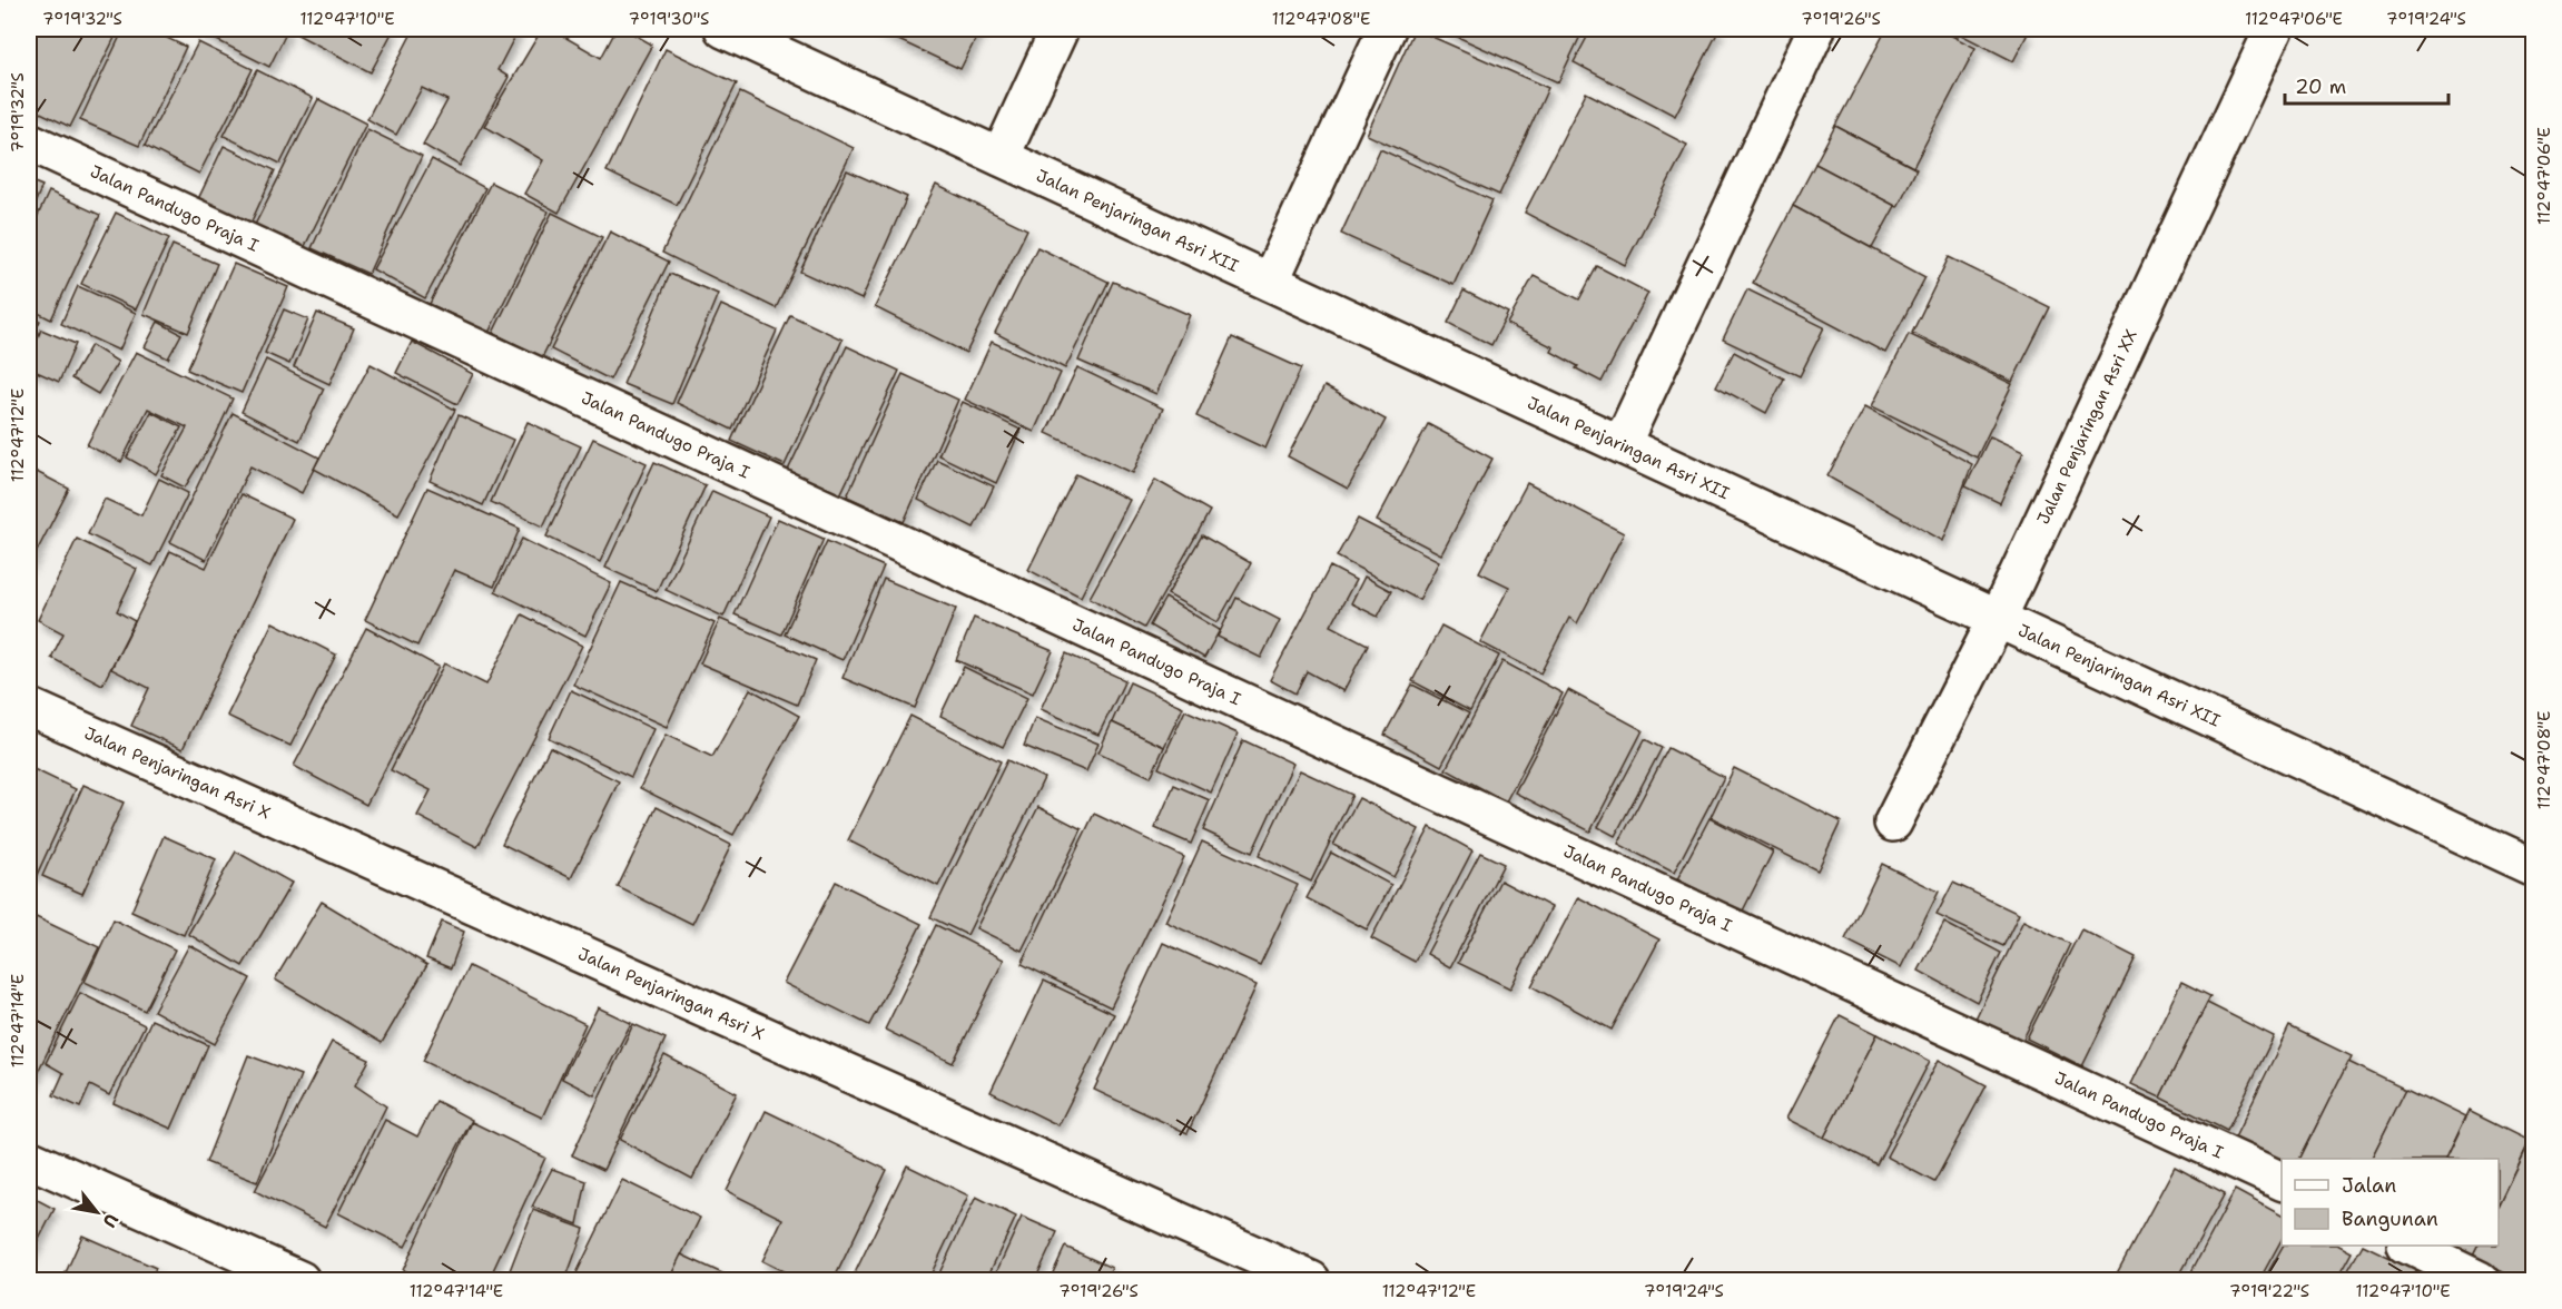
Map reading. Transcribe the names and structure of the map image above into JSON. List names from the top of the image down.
{
  "streets": {
    "street": [
      "Jalan Pandugo Praja I",
      "Jalan Penjaringan Asri XII",
      "Jalan Penjaringan Asri XX",
      "Jalan Penjaringan Asri X"
    ]
  },
  "crossings": [
    ["Jalan Penjaringan Asri XII", "Jalan Penjaringan Asri XX"]
  ],
  "legend": ["Jalan", "Bangunan"],
  "scale_bar": "20 m",
  "north": "bottom right",
  "coordinates": [
    "7°19'32\"S",
    "112°47'10\"E",
    "7°19'30\"S",
    "112°47'08\"E",
    "7°19'26\"S",
    "112°47'06\"E",
    "7°19'24\"S",
    "112°47'12\"E",
    "112°47'14\"E",
    "7°19'22\"S"
  ]
}
